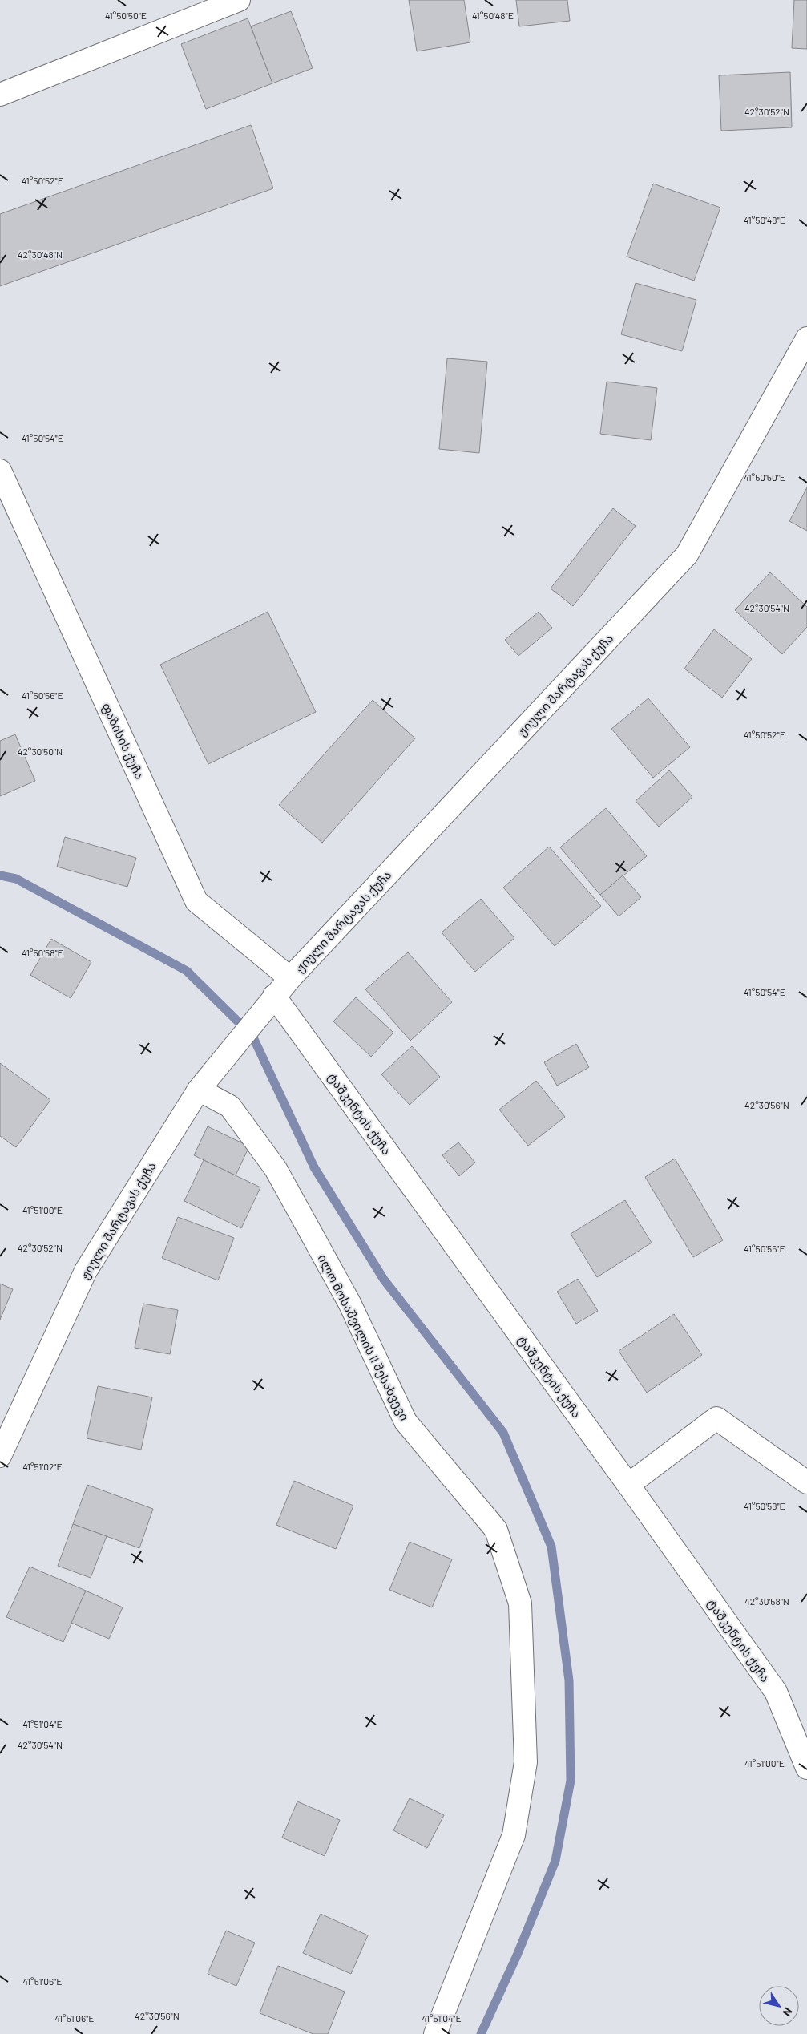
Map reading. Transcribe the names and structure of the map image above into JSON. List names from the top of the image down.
{
  "streets": {
    "street": [
      "ჟიული შარტავას ქუჩა",
      "ფაზისის ქუჩა",
      "ტაშკენტის ქუჩა",
      "ილო მოსაშვილის II შესახვევი"
    ]
  },
  "crossings": [
    ["ჟიული შარტავას ქუჩა", "ფაზისის ქუჩა"],
    ["ჟიული შარტავას ქუჩა", "ტაშკენტის ქუჩა"],
    ["ჟიული შარტავას ქუჩა", "ილო მოსაშვილის II შესახვევი"]
  ],
  "north": "bottom right",
  "coordinates": [
    "41°50'50\"E",
    "41°50'48\"E",
    "42°30'52\"N",
    "41°50'52\"E",
    "42°30'48\"N",
    "41°50'54\"E",
    "42°30'54\"N",
    "41°50'56\"E",
    "42°30'50\"N",
    "41°50'58\"E",
    "42°30'56\"N",
    "41°51'00\"E",
    "41°51'02\"E",
    "42°30'58\"N",
    "41°51'04\"E",
    "41°51'06\"E"
  ]
}
